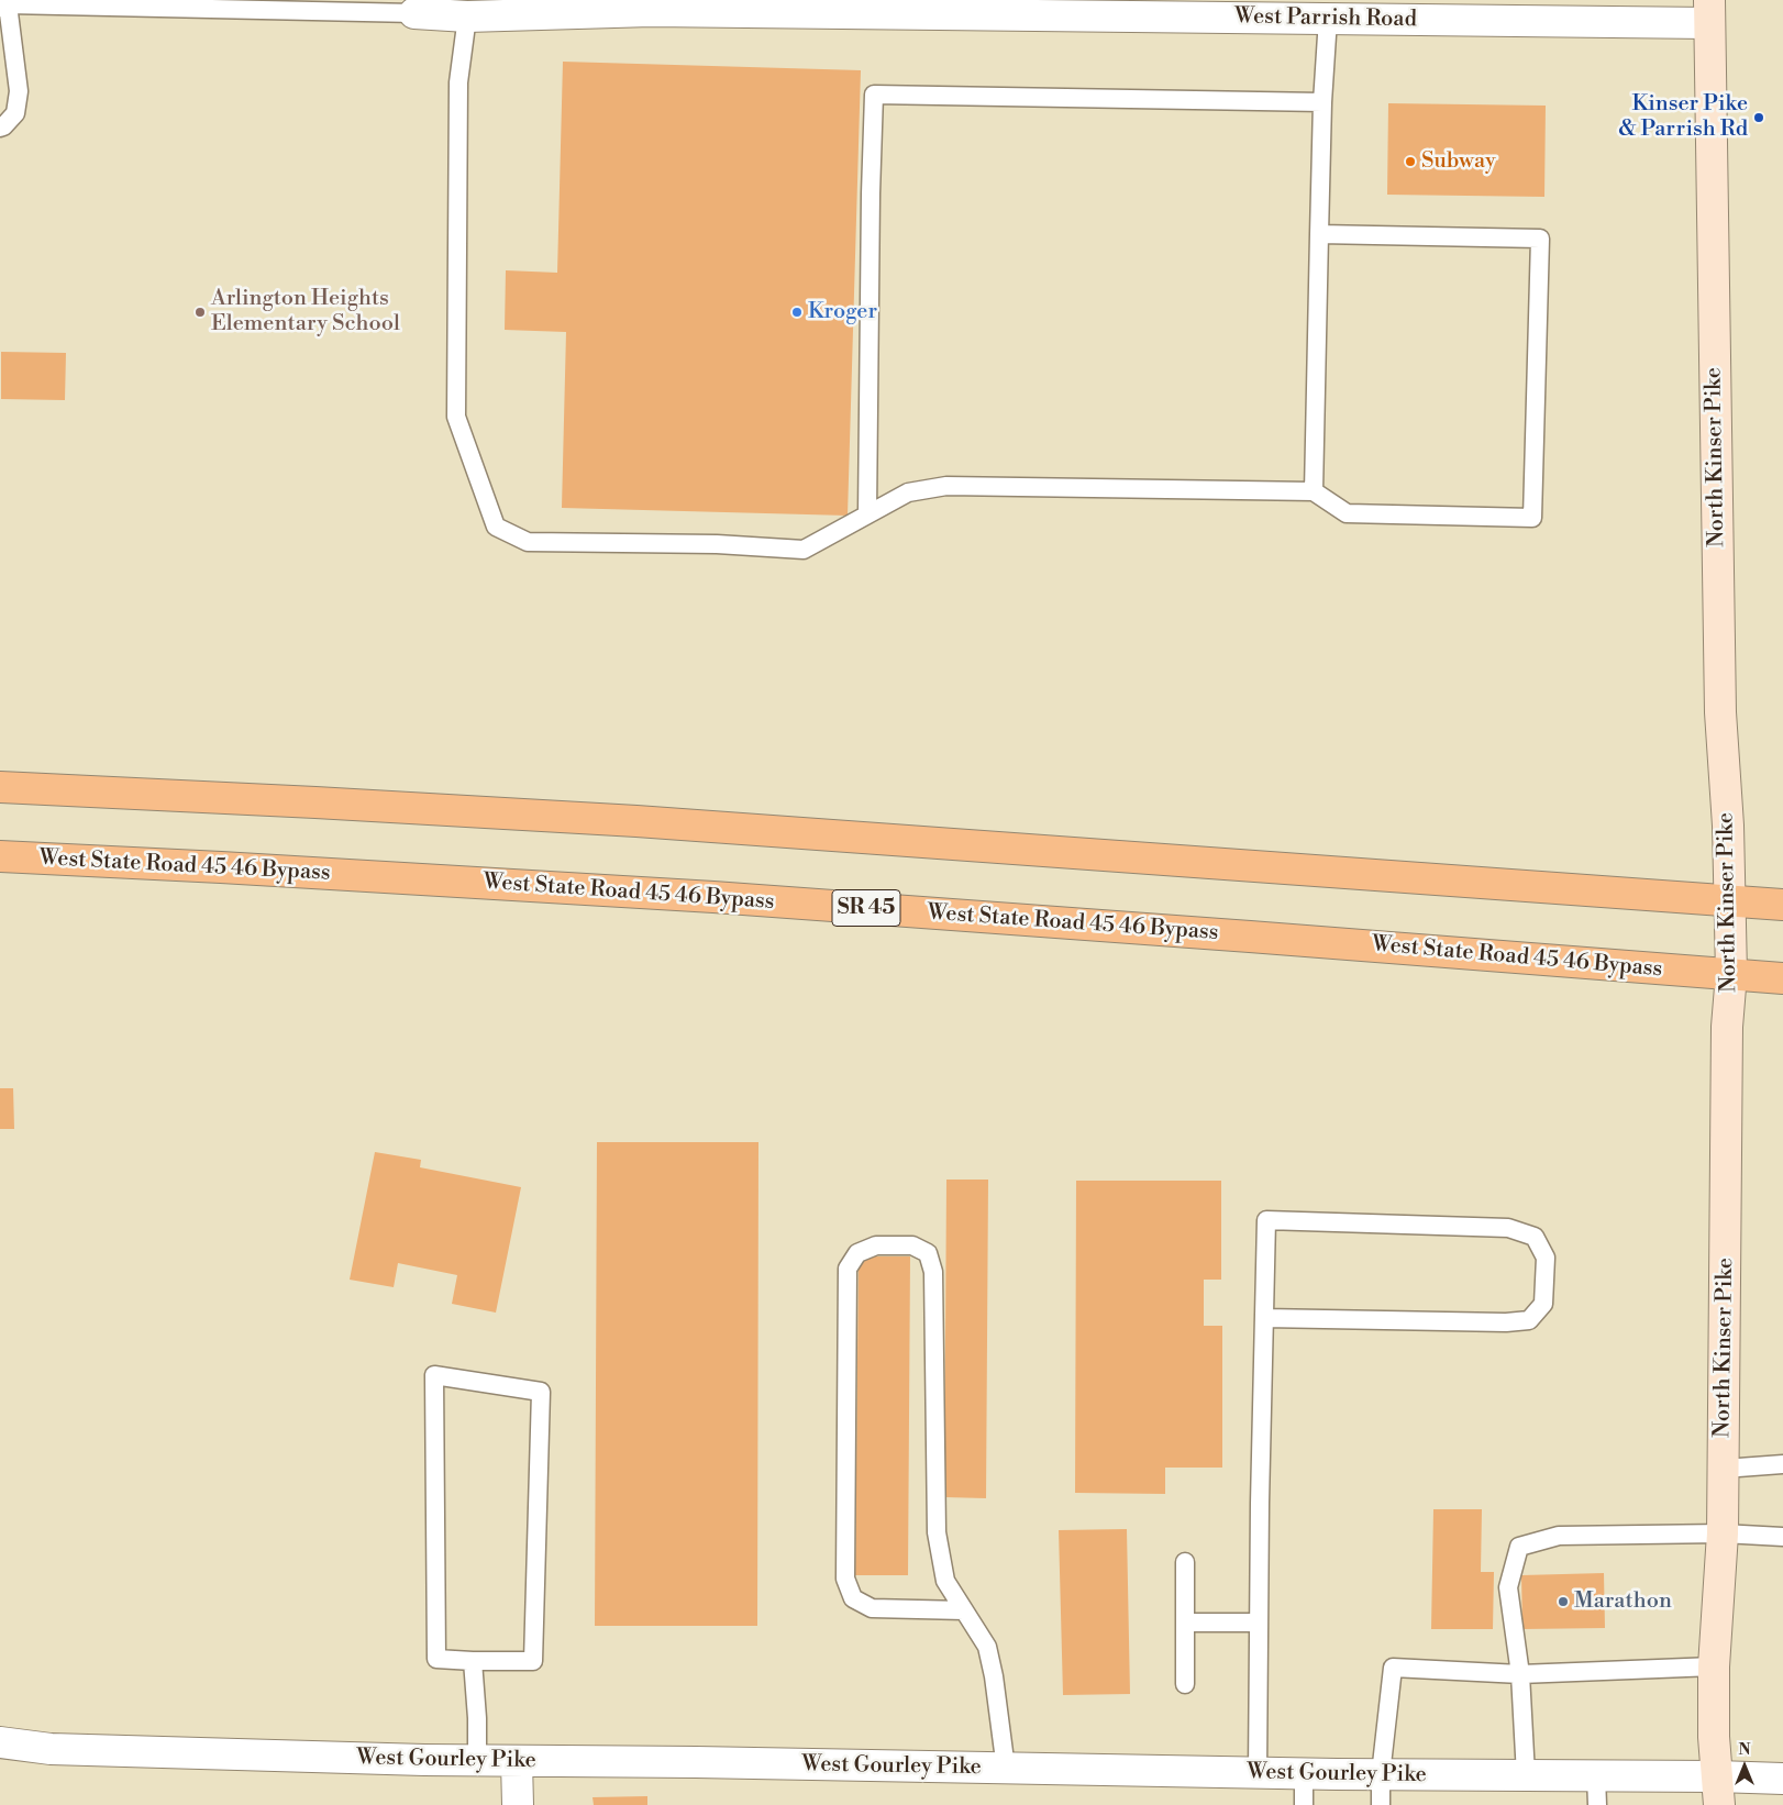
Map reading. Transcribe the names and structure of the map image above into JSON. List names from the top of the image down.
{
  "streets": {
    "highway": ["West State Road 45 46 Bypass", "SR 45"],
    "street": ["West Parrish Road", "North Kinser Pike", "West Gourley Pike"]
  },
  "crossings": [
    ["West Parrish Road", "North Kinser Pike"],
    ["North Kinser Pike", "West State Road 45 46 Bypass"],
    ["North Kinser Pike", "West Gourley Pike"]
  ],
  "places": [
    "Kinser Pike & Parrish Rd",
    "Subway",
    "Arlington Heights Elementary School",
    "Kroger",
    "Marathon"
  ],
  "north": "top"
}
